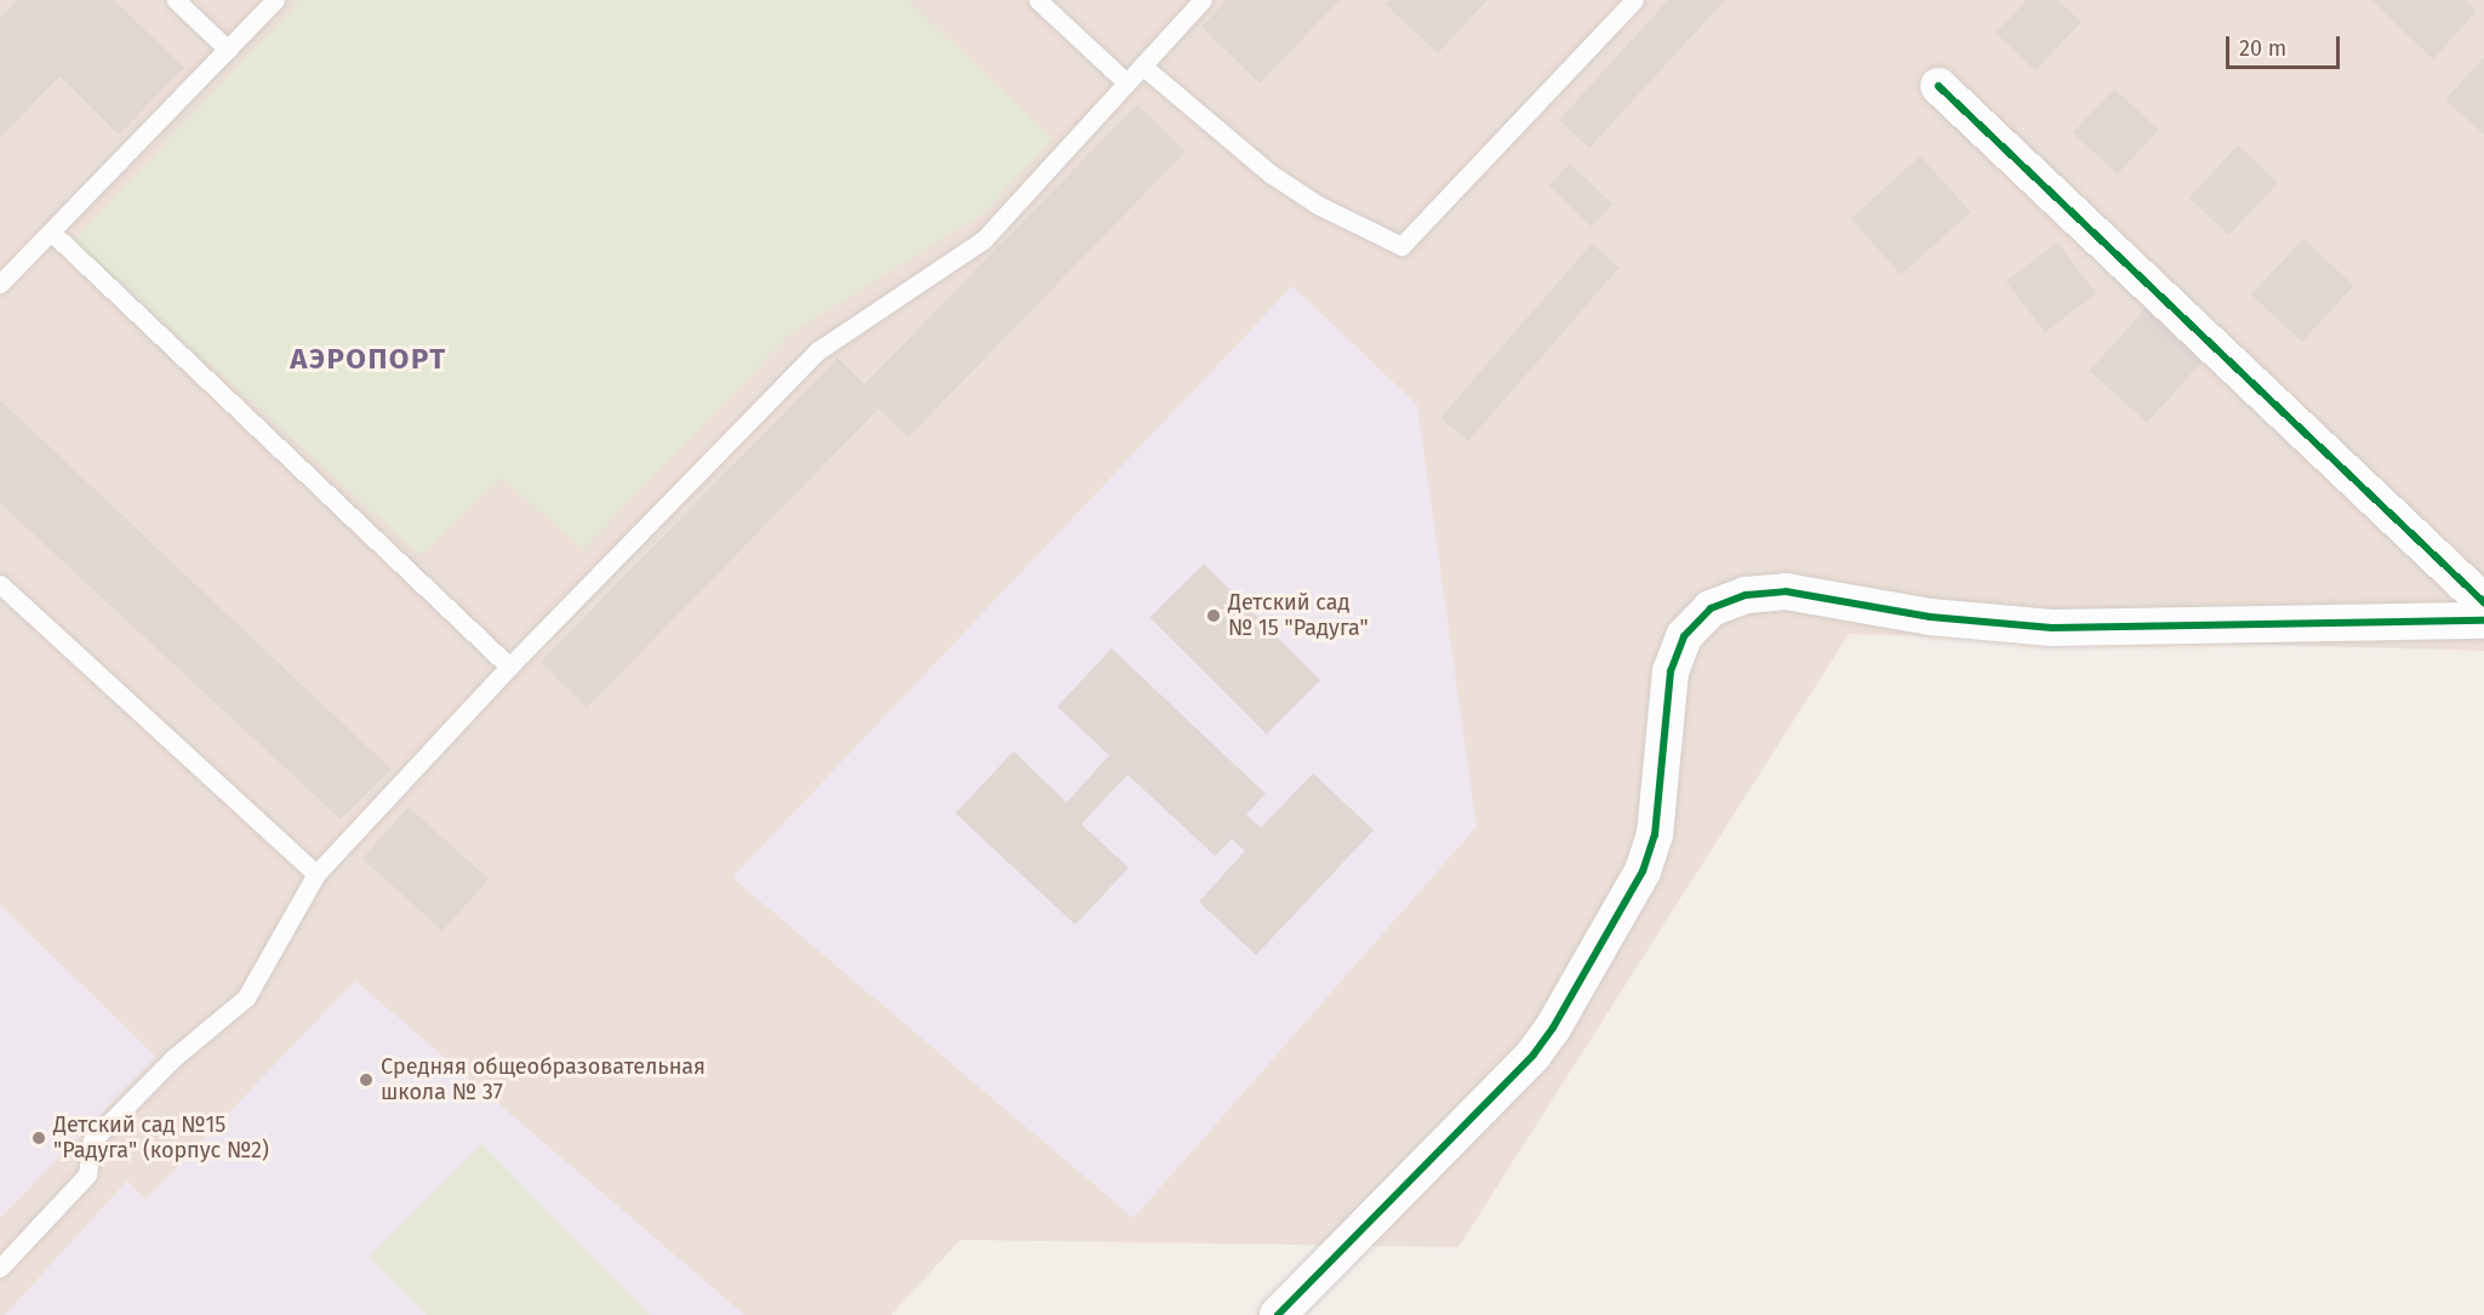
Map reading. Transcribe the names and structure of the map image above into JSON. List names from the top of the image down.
{
  "districts": ["АЭРОПОРТ"],
  "places": ["Детский сад № 15 \"Радуга\"", "Средняя общеобразовательная школа № 37", "Детский сад №15 \"Радуга\" (корпус №2)"],
  "scale_bar": "20 m"
}
